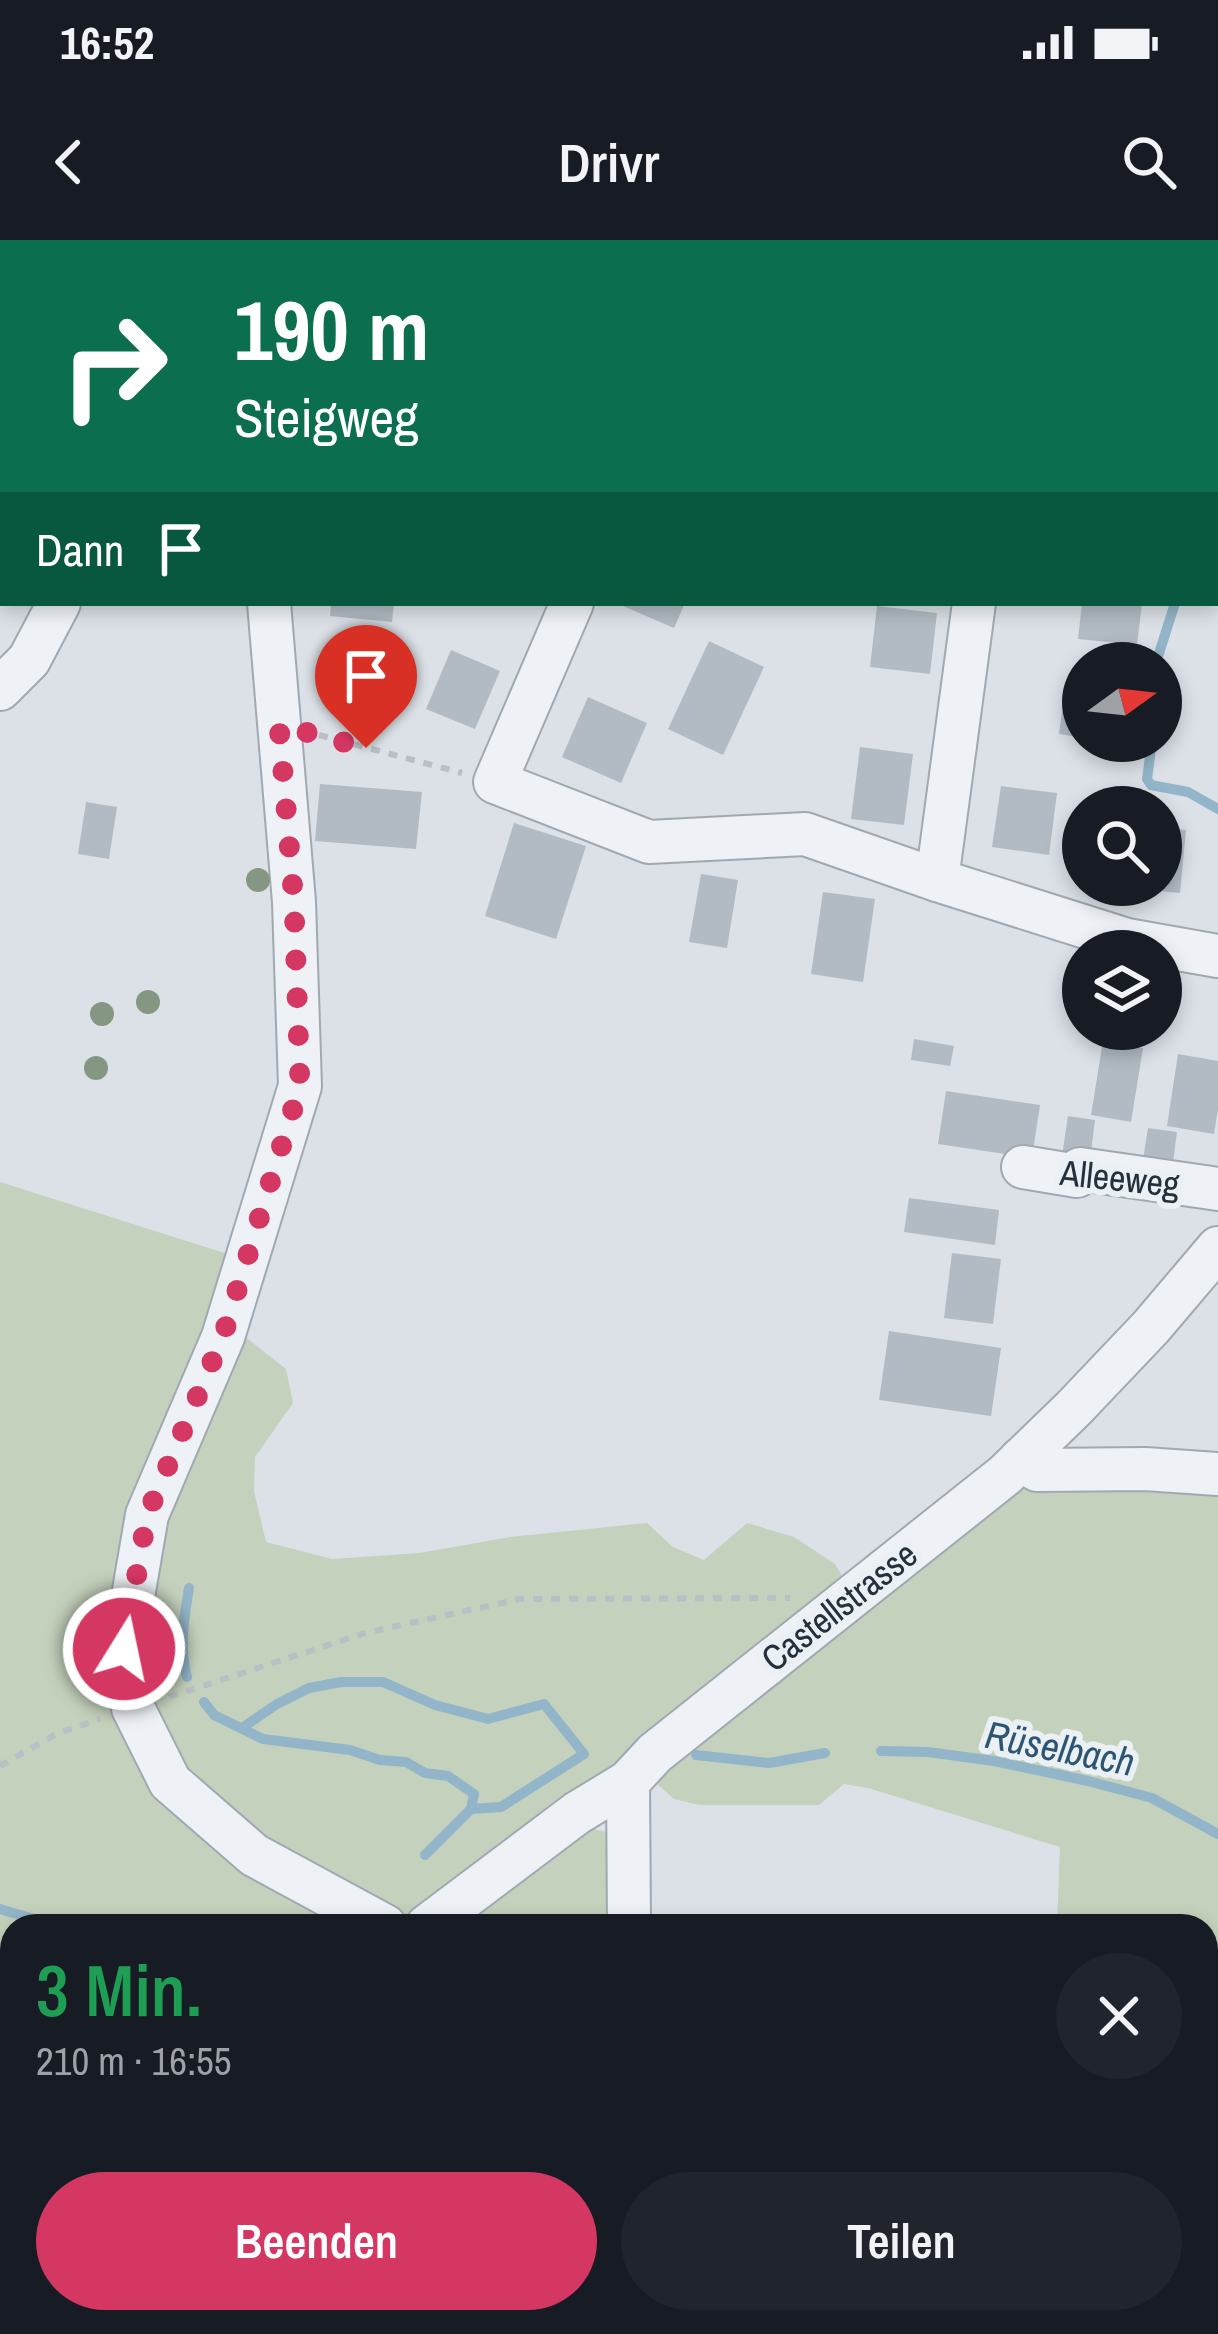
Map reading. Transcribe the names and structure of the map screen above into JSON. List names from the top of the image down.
{
  "streets": {
    "street": ["Alleeweg", "Castellstrasse"]
  },
  "water": ["Rüselbach"],
  "north": "right",
  "page": {
    "status": "16:52",
    "header": "Drivr",
    "turn": ["190 m", "Steigweg"],
    "then": "Dann",
    "heading": ["3 Min.", "210 m · 16:55"],
    "buttons": ["Beenden", "Teilen"]
  }
}
